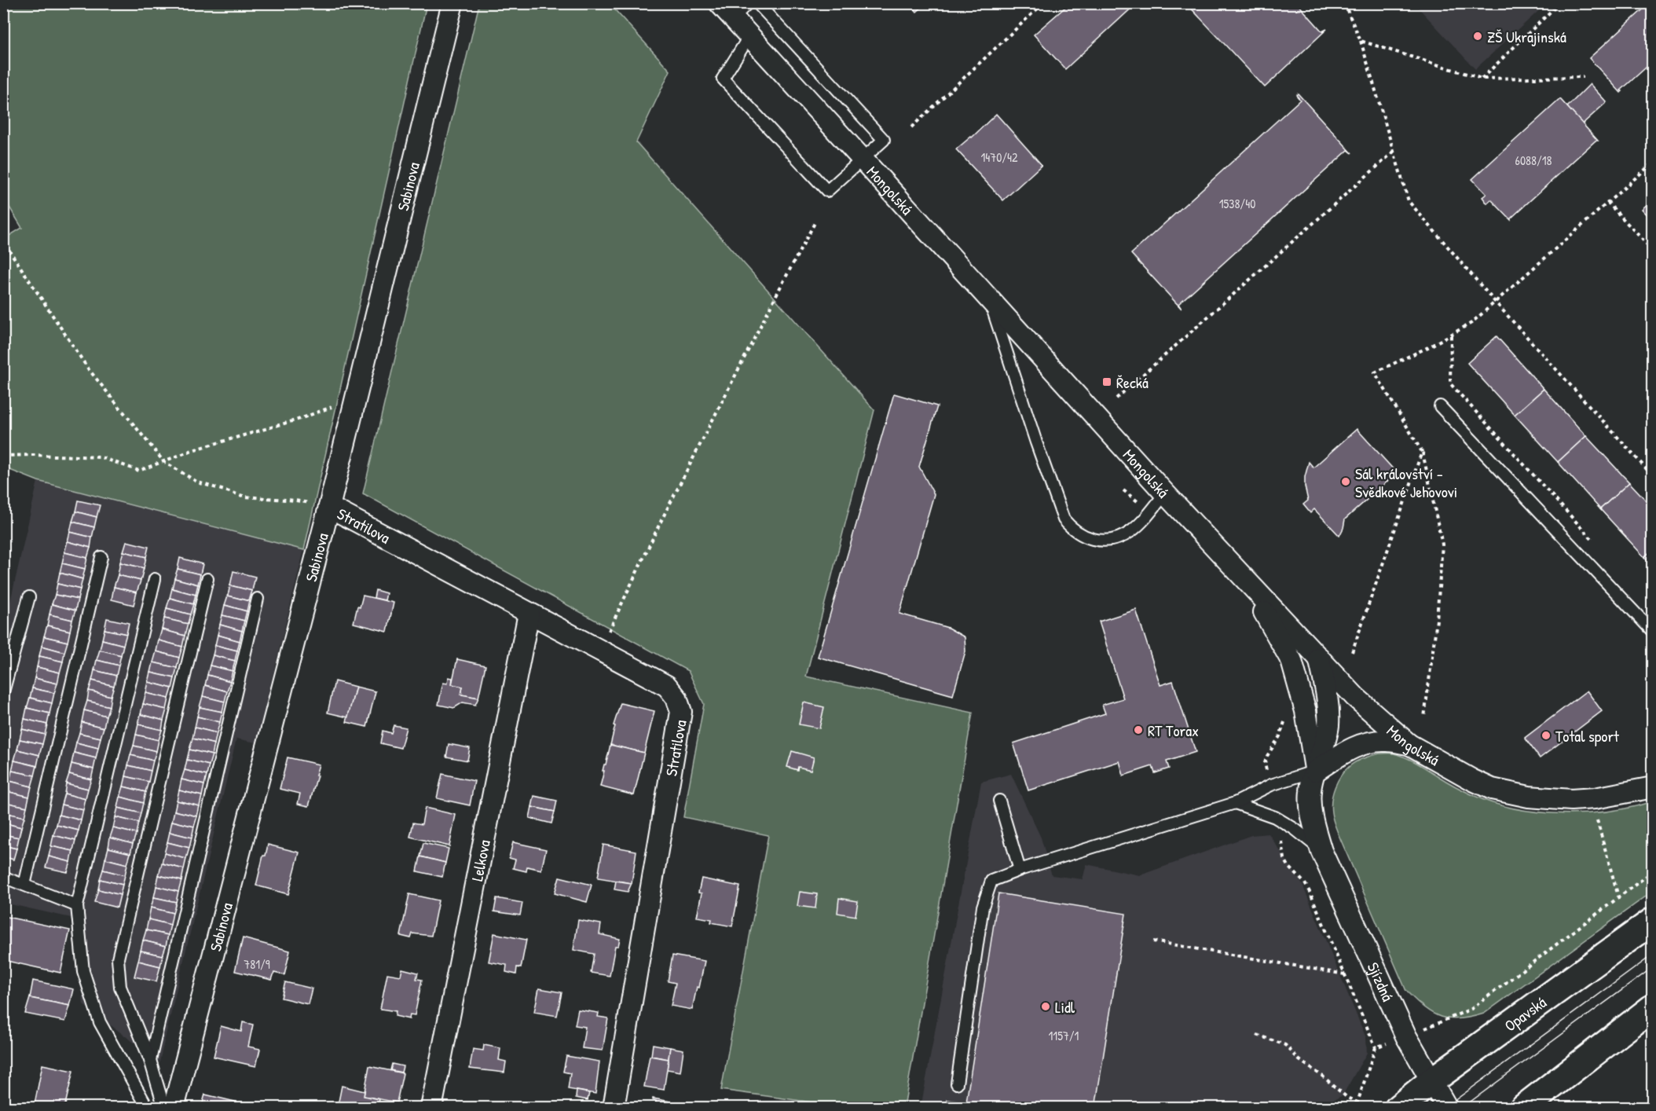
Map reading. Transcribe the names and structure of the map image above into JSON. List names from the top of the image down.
{
  "streets": {
    "main road": ["Opavská"],
    "street": [
      "Sabinova",
      "Mongolská",
      "Stratilova",
      "Lelkova",
      "Sjízdná"
    ]
  },
  "crossings": [
    ["Sabinova", "Stratilova"],
    ["Mongolská", "Sjízdná"],
    ["Stratilova", "Lelkova"],
    ["Sjízdná", "Opavská"]
  ],
  "places": {
    "other": [
      "ZŠ Ukrajinská",
      "Sál království - Svědkové Jehovovi",
      "RT Torax",
      "Total sport",
      "Lidl"
    ],
    "transit": ["Řecká"]
  },
  "house_numbers": [
    "1470/42",
    "6088/18",
    "1538/40",
    "781/9",
    "1157/1"
  ]
}
